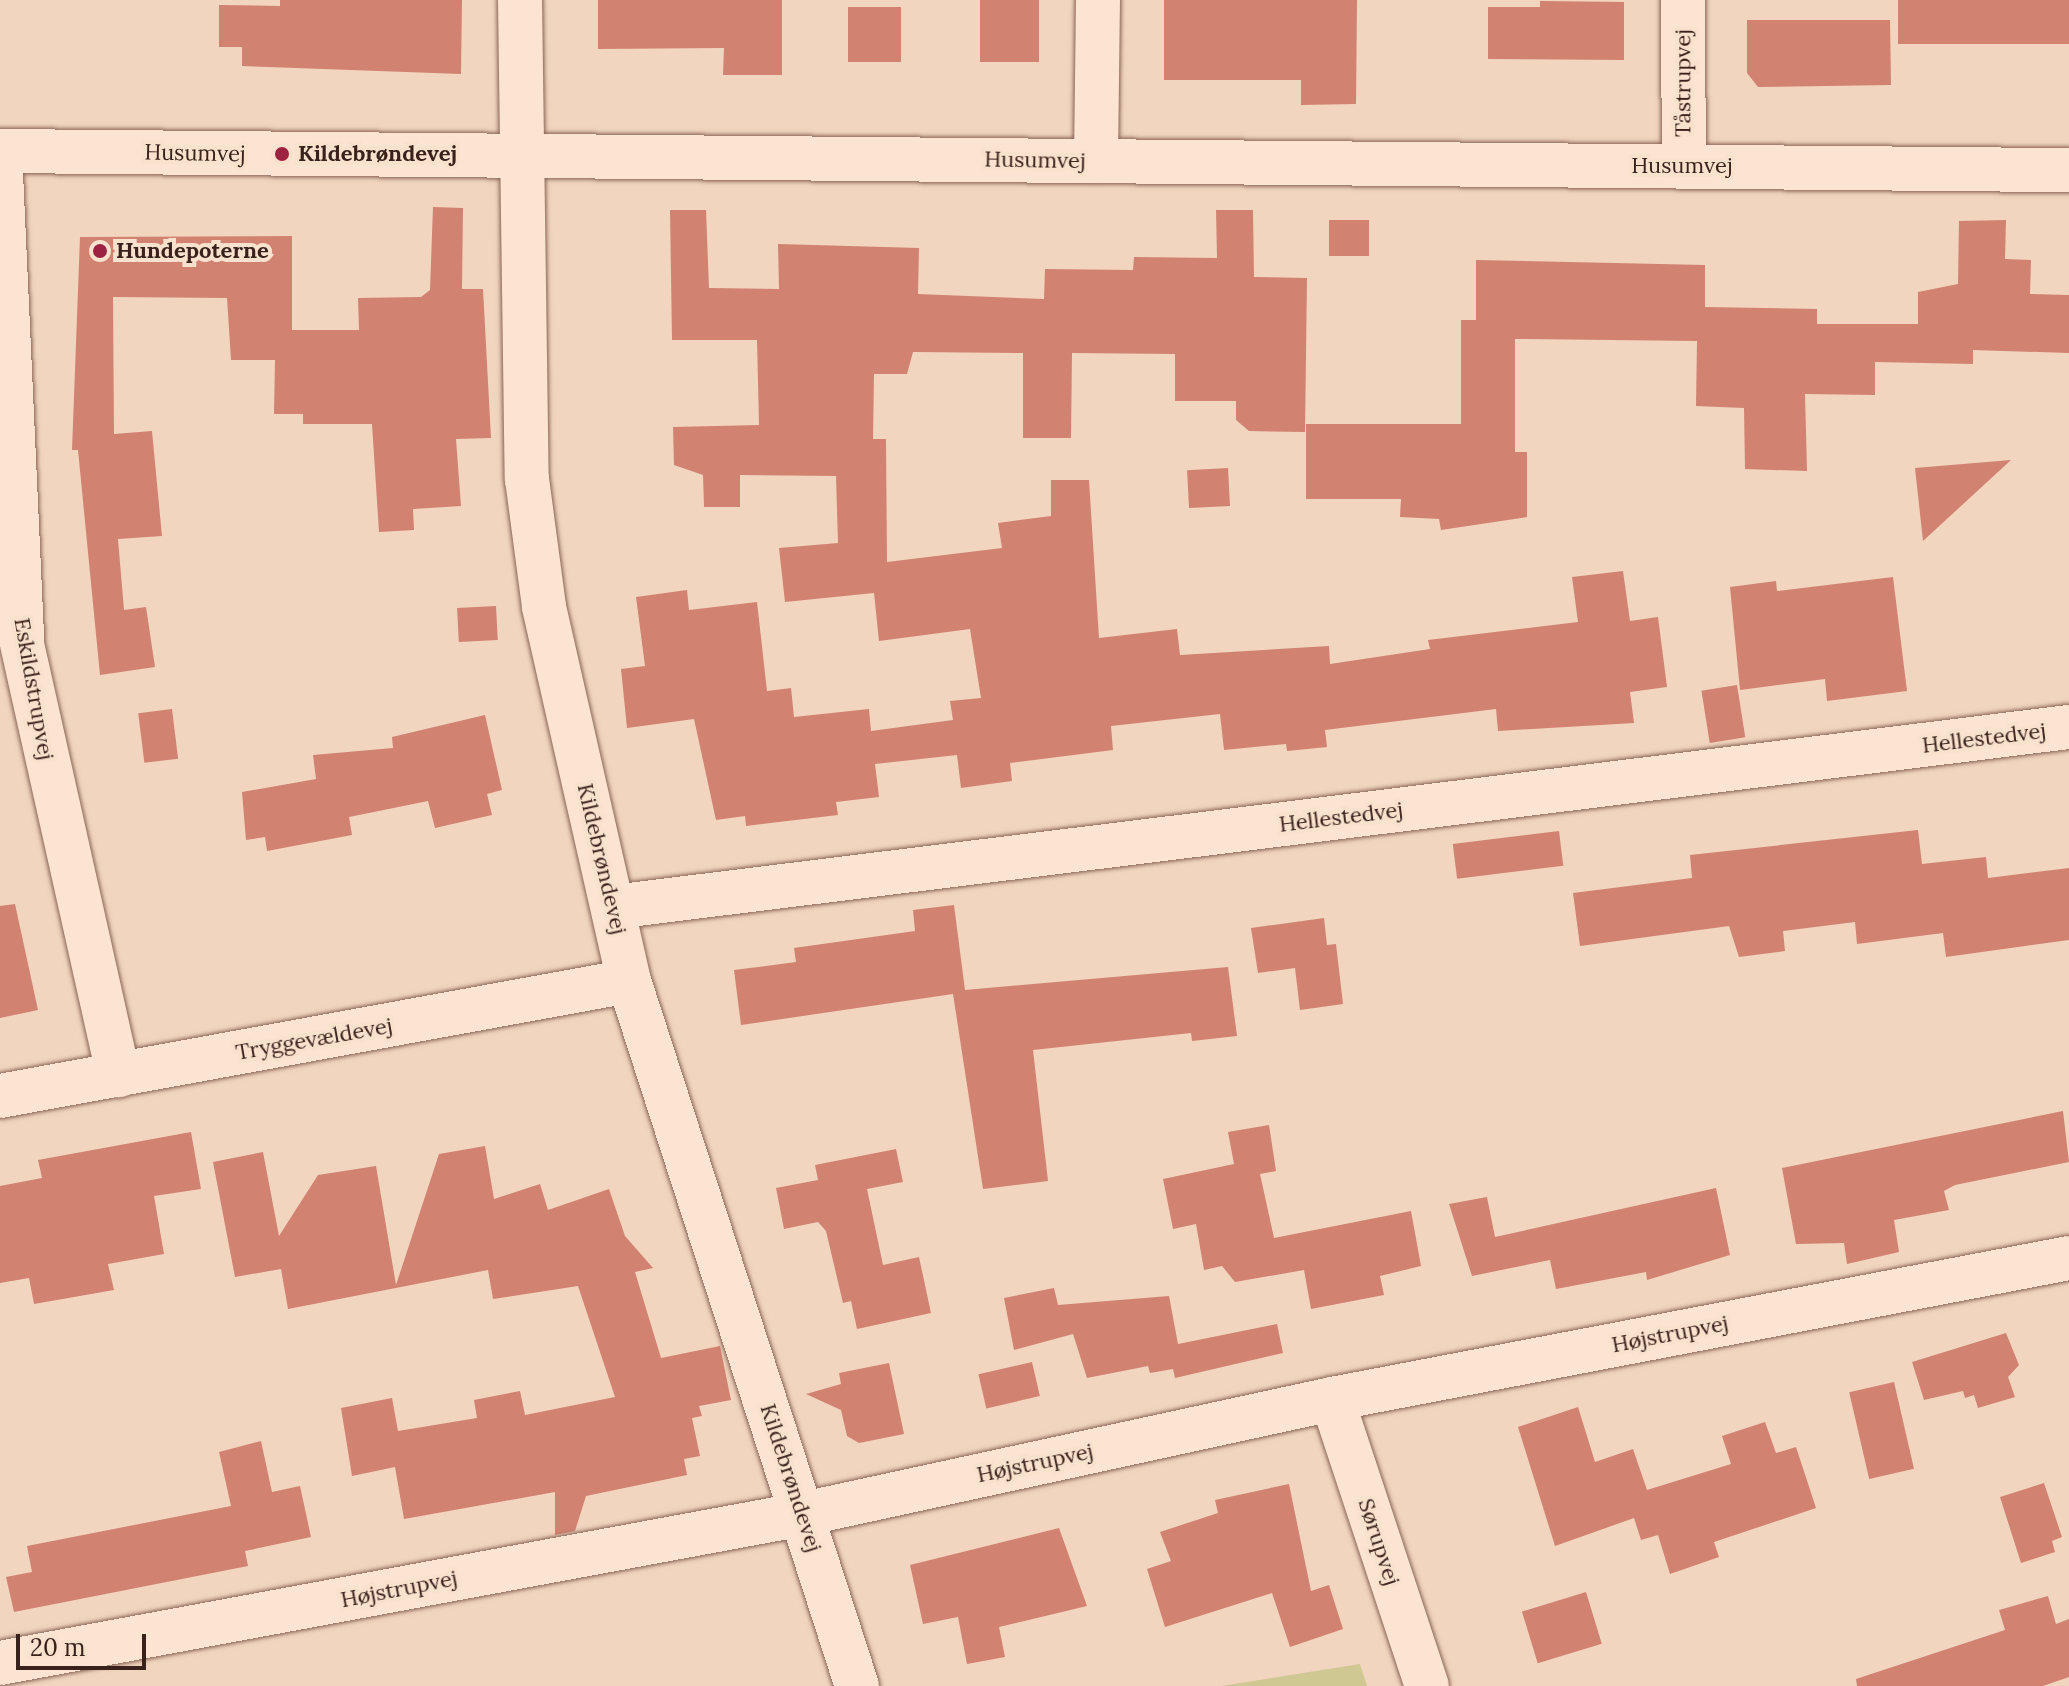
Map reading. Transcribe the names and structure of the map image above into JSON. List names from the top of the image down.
{
  "streets": {
    "street": [
      "Tåstrupvej",
      "Husumvej",
      "Eskildstrupvej",
      "Hellestedvej",
      "Kildebrøndevej",
      "Tryggevældevej",
      "Højstrupvej",
      "Sørupvej"
    ]
  },
  "crossings": [
    ["Tåstrupvej", "Husumvej"],
    ["Husumvej", "Eskildstrupvej"],
    ["Husumvej", "Kildebrøndevej"],
    ["Eskildstrupvej", "Tryggevældevej"],
    ["Hellestedvej", "Kildebrøndevej"],
    ["Kildebrøndevej", "Tryggevældevej"],
    ["Kildebrøndevej", "Højstrupvej"],
    ["Højstrupvej", "Sørupvej"]
  ],
  "places": ["Kildebrøndevej", "Hundepoterne"],
  "scale_bar": "20 m"
}
